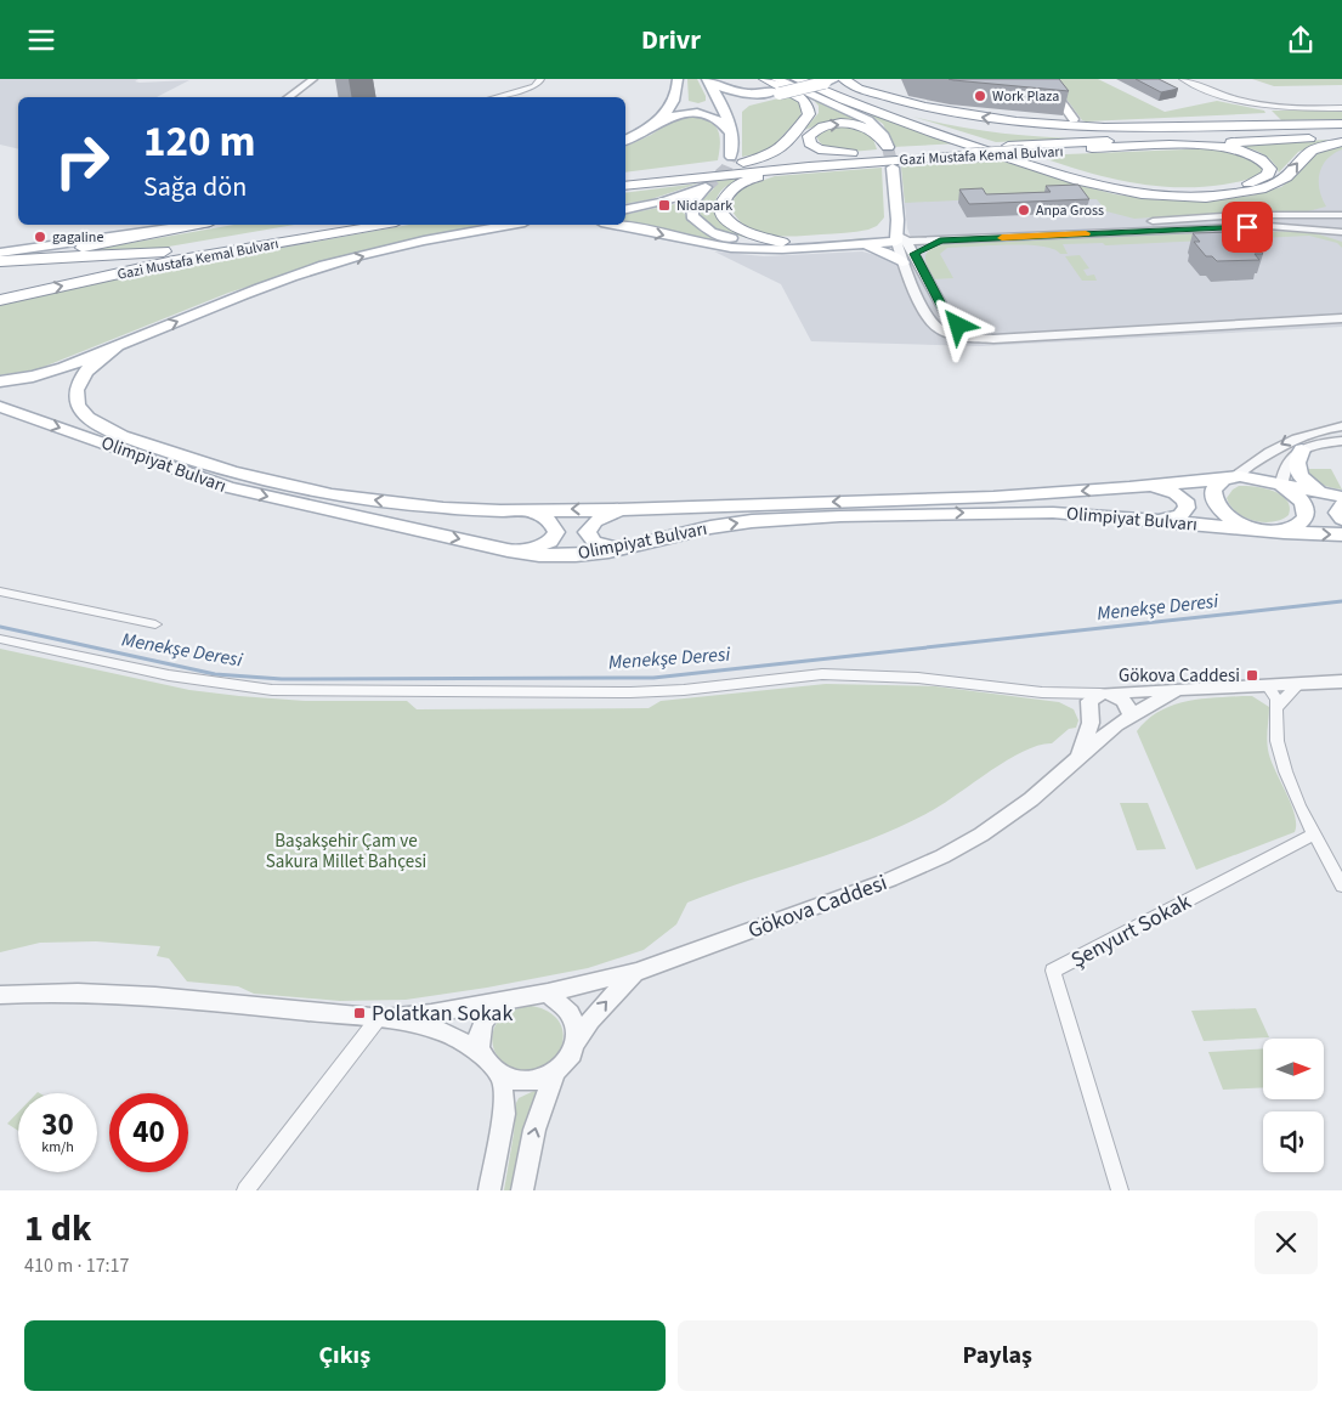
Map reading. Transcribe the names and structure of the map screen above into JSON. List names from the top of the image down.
{
  "streets": {
    "highway": ["Gazi Mustafa Kemal Bulvarı"],
    "main road": ["Olimpiyat Bulvarı"],
    "street": ["Gökova Caddesi", "Şenyurt Sokak"]
  },
  "water": ["Menekşe Deresi"],
  "parks": ["Başakşehir Çam ve Sakura Millet Bahçesi"],
  "places": {
    "other": ["Work Plaza", "Anpa Gross", "gagaline"],
    "transit": ["Nidapark", "Gökova Caddesi", "Polatkan Sokak"]
  },
  "north": "right",
  "page": {
    "header": "Drivr",
    "turn": ["120 m", "Sağa dön"],
    "speed": "30 km/h",
    "limit": "40",
    "heading": ["1 dk", "410 m · 17:17"],
    "buttons": ["Çıkış", "Paylaş"]
  }
}
